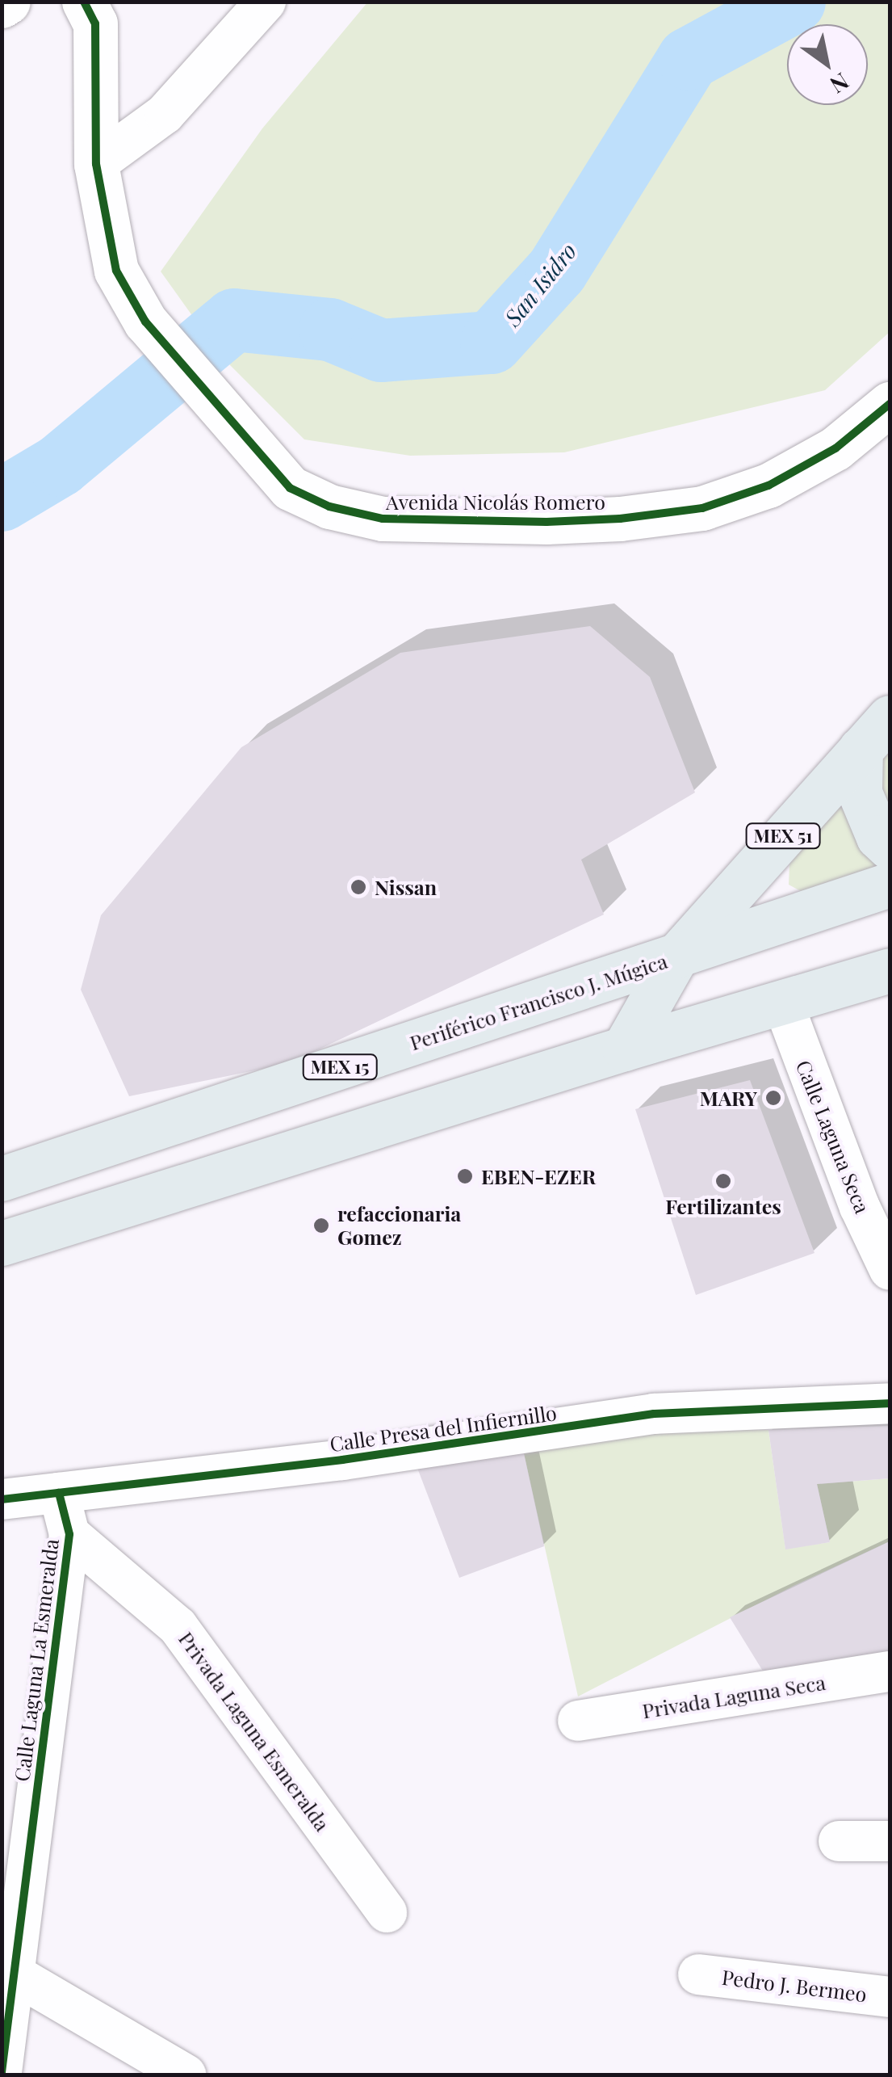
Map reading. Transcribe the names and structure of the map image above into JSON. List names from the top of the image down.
{
  "streets": {
    "main road": ["MEX 51", "Periférico Francisco J. Múgica", "MEX 15"],
    "street": [
      "Avenida Nicolás Romero",
      "Calle Laguna Seca",
      "Calle Presa del Infiernillo",
      "Calle Laguna La Esmeralda",
      "Privada Laguna Seca",
      "Privada Laguna Esmeralda",
      "Pedro J. Bermeo"
    ]
  },
  "crossings": [
    ["MEX 51", "Periférico Francisco J. Múgica"],
    ["Calle Presa del Infiernillo", "Calle Laguna La Esmeralda"],
    ["Calle Laguna La Esmeralda", "Privada Laguna Esmeralda"]
  ],
  "water": ["San Isidro"],
  "places": [
    "Nissan",
    "MARY",
    "EBEN-EZER",
    "Fertilizantes",
    "refaccionaria Gomez"
  ],
  "north": "bottom right"
}
